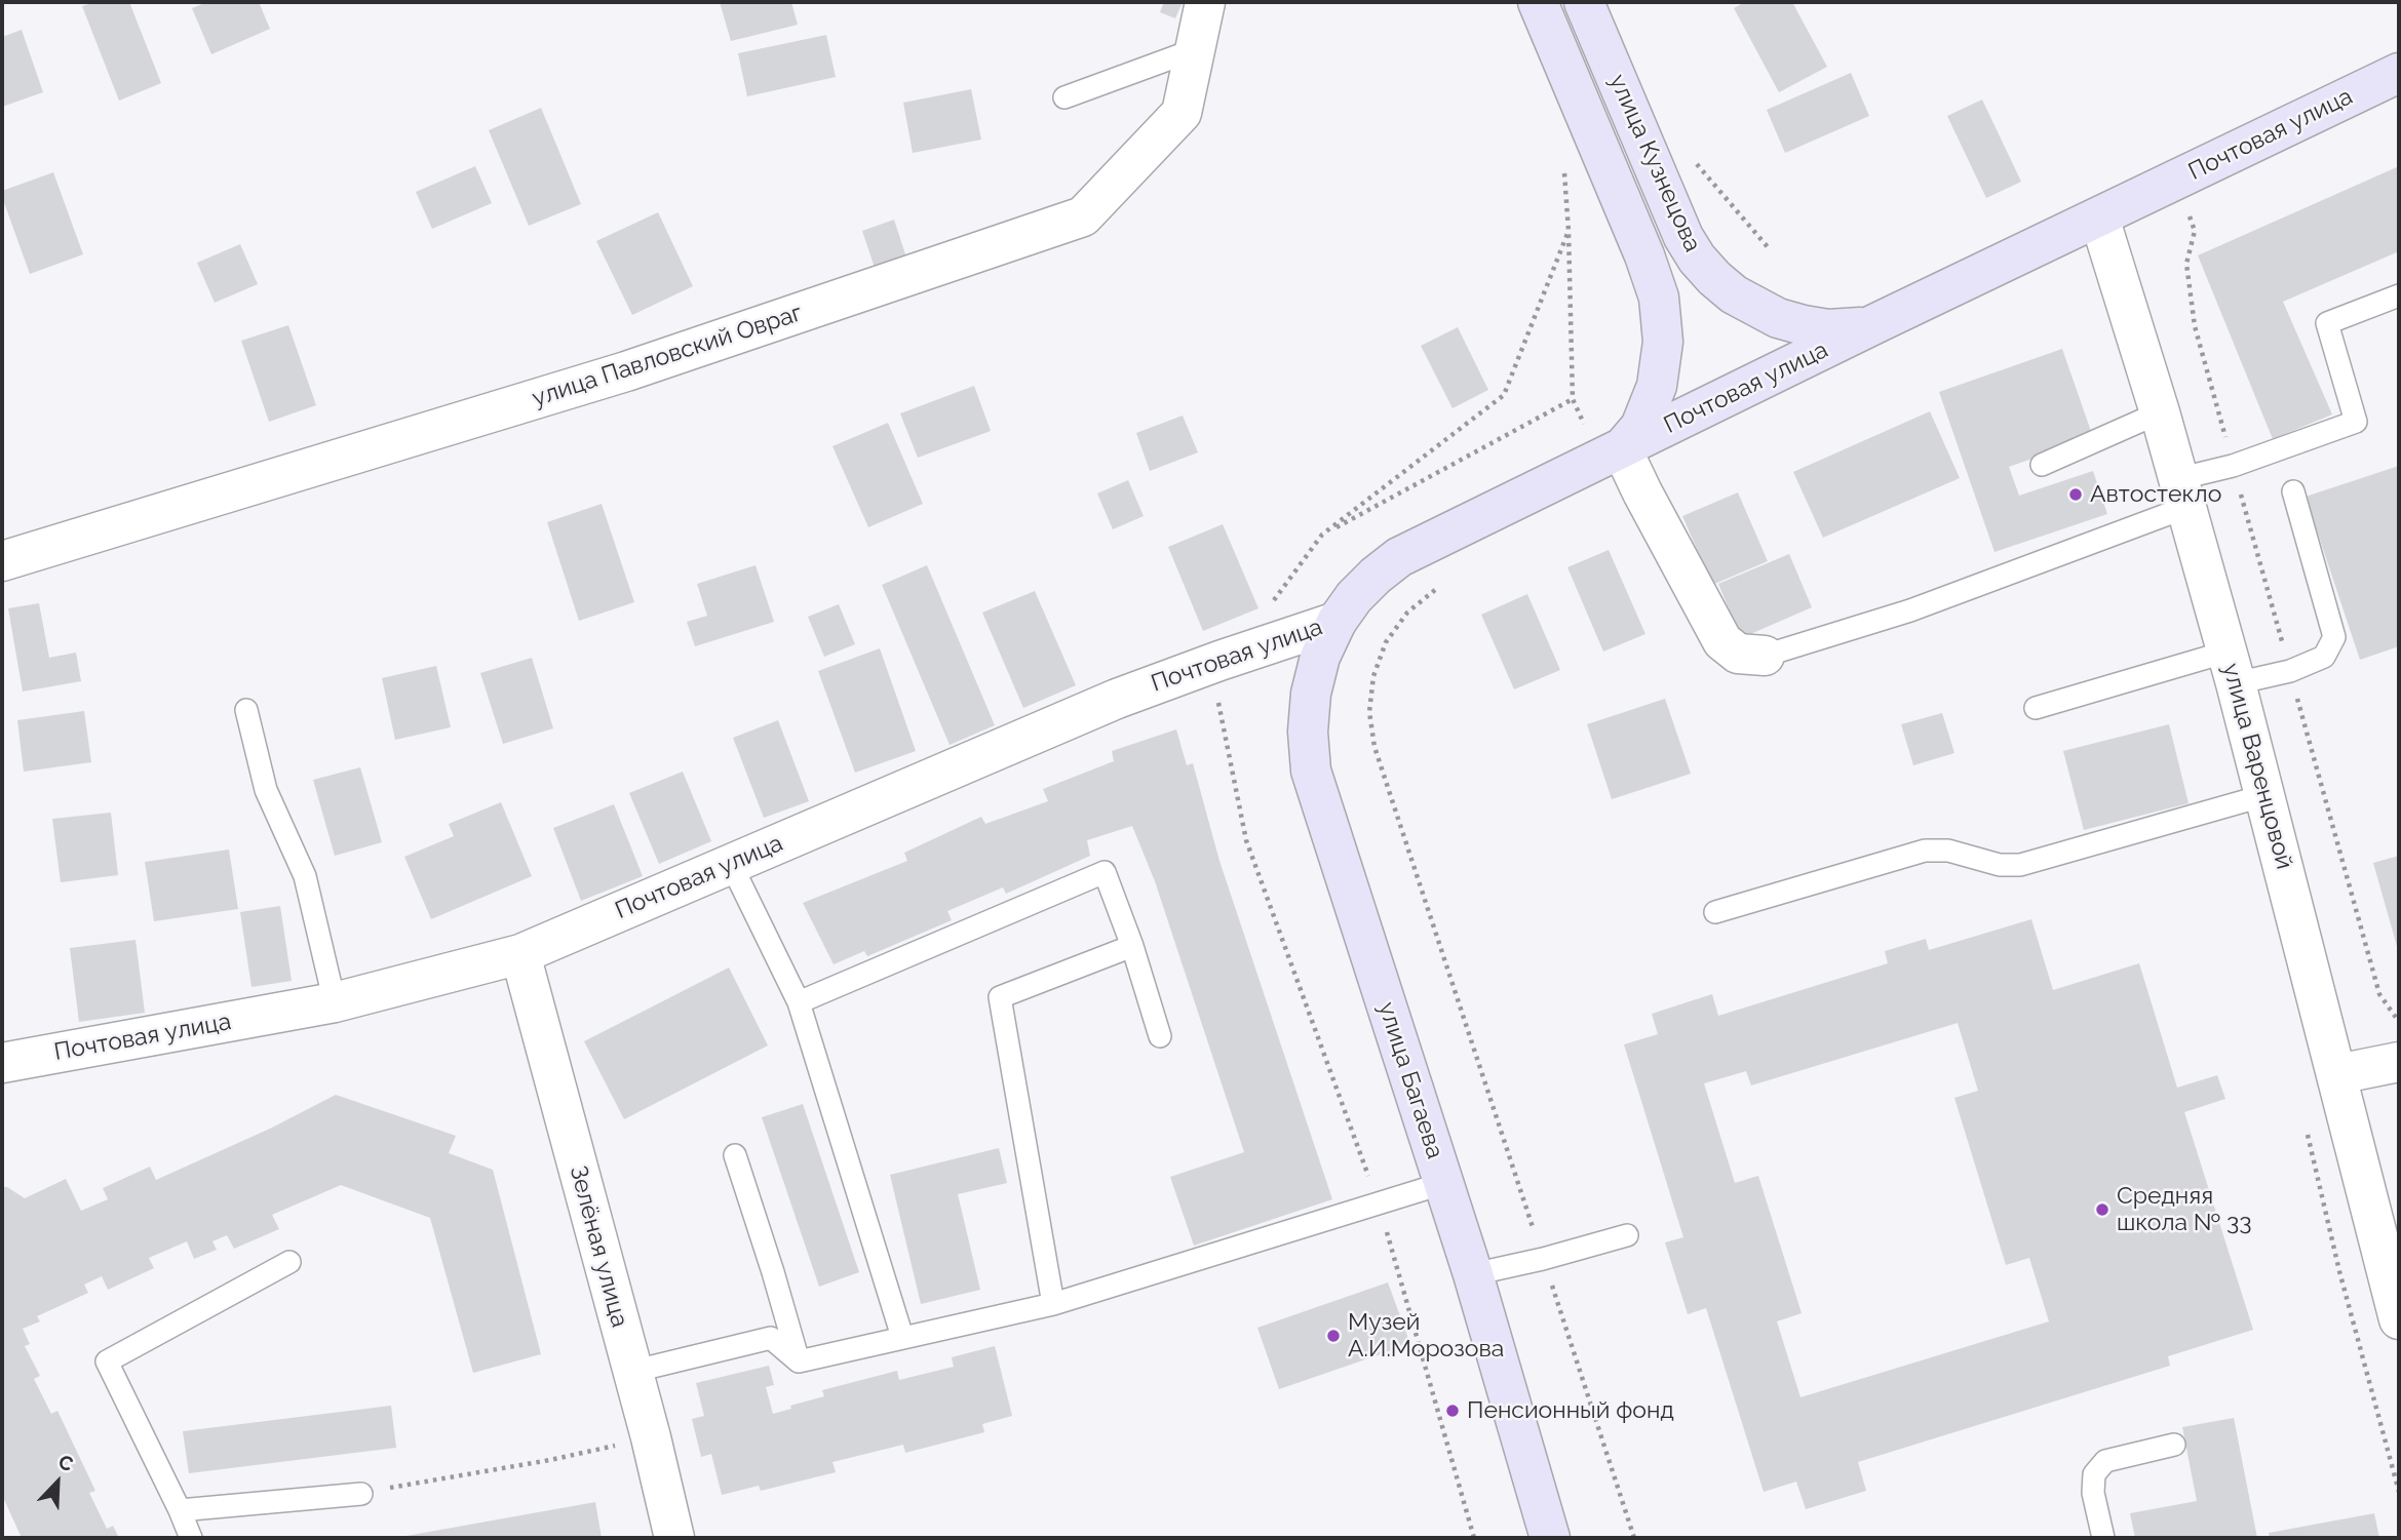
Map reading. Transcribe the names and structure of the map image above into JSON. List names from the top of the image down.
{
  "streets": {
    "main road": ["Почтовая улица", "улица Кузнецова", "улица Багаева"],
    "street": ["улица Павловский Овраг", "улица Варенцовой", "Зелёная улица"]
  },
  "crossings": [
    ["Почтовая улица", "улица Кузнецова"],
    ["Почтовая улица", "улица Варенцовой"],
    ["Почтовая улица", "улица Багаева"],
    ["Почтовая улица", "Зелёная улица"]
  ],
  "places": [
    "Автостекло",
    "Средняя школа № 33",
    "Музей А.И.Морозова",
    "Пенсионный фонд"
  ],
  "north": "top right"
}
